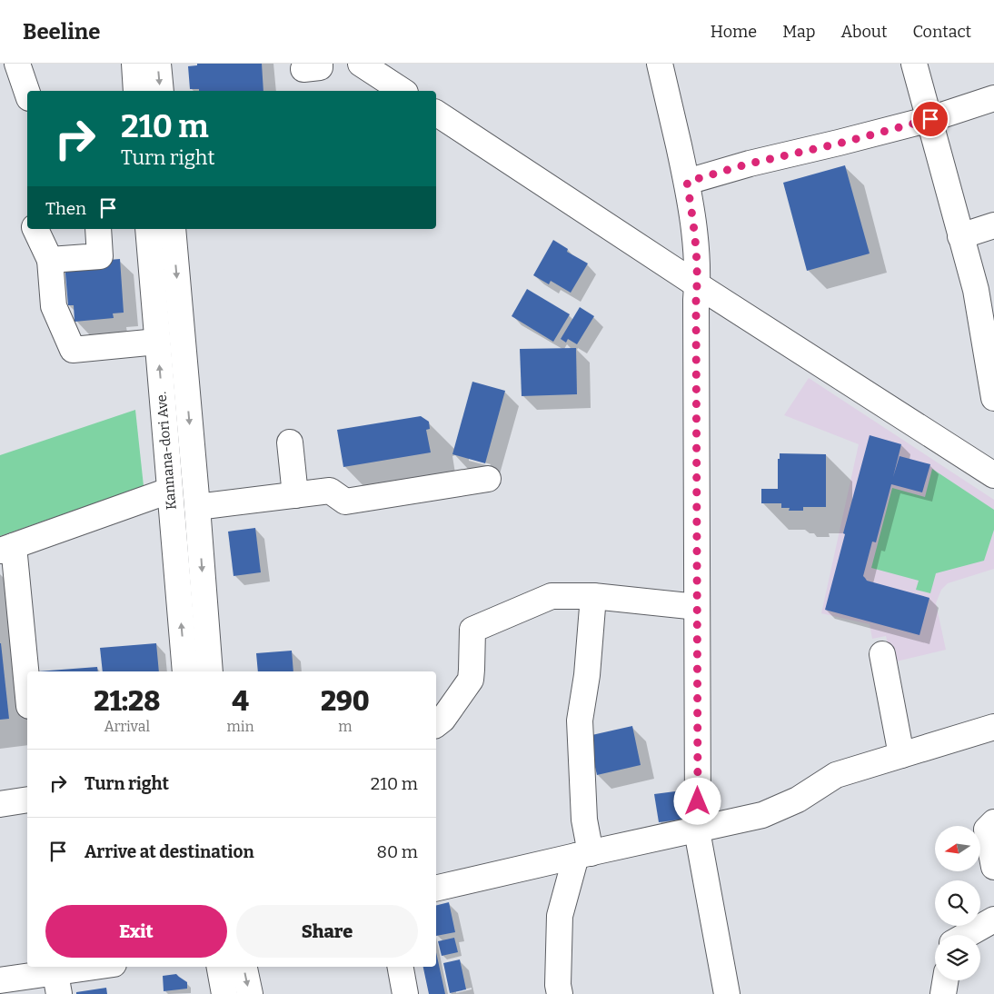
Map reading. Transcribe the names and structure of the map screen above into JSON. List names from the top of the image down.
{
  "streets": {
    "street": ["Kannana-dori Ave."]
  },
  "north": "left",
  "page": {
    "header": "Beeline",
    "nav": [
      "Home",
      "Map",
      "About",
      "Contact"
    ],
    "turn": ["210 m", "Turn right"],
    "then": "Then",
    "eta": [
      "21:28",
      "Arrival",
      "4",
      "min",
      "290",
      "m"
    ],
    "list": [
      {
        "name": "Turn right",
        "value": "210 m"
      },
      {
        "name": "Arrive at destination",
        "value": "80 m"
      }
    ],
    "buttons": ["Exit", "Share"]
  }
}
